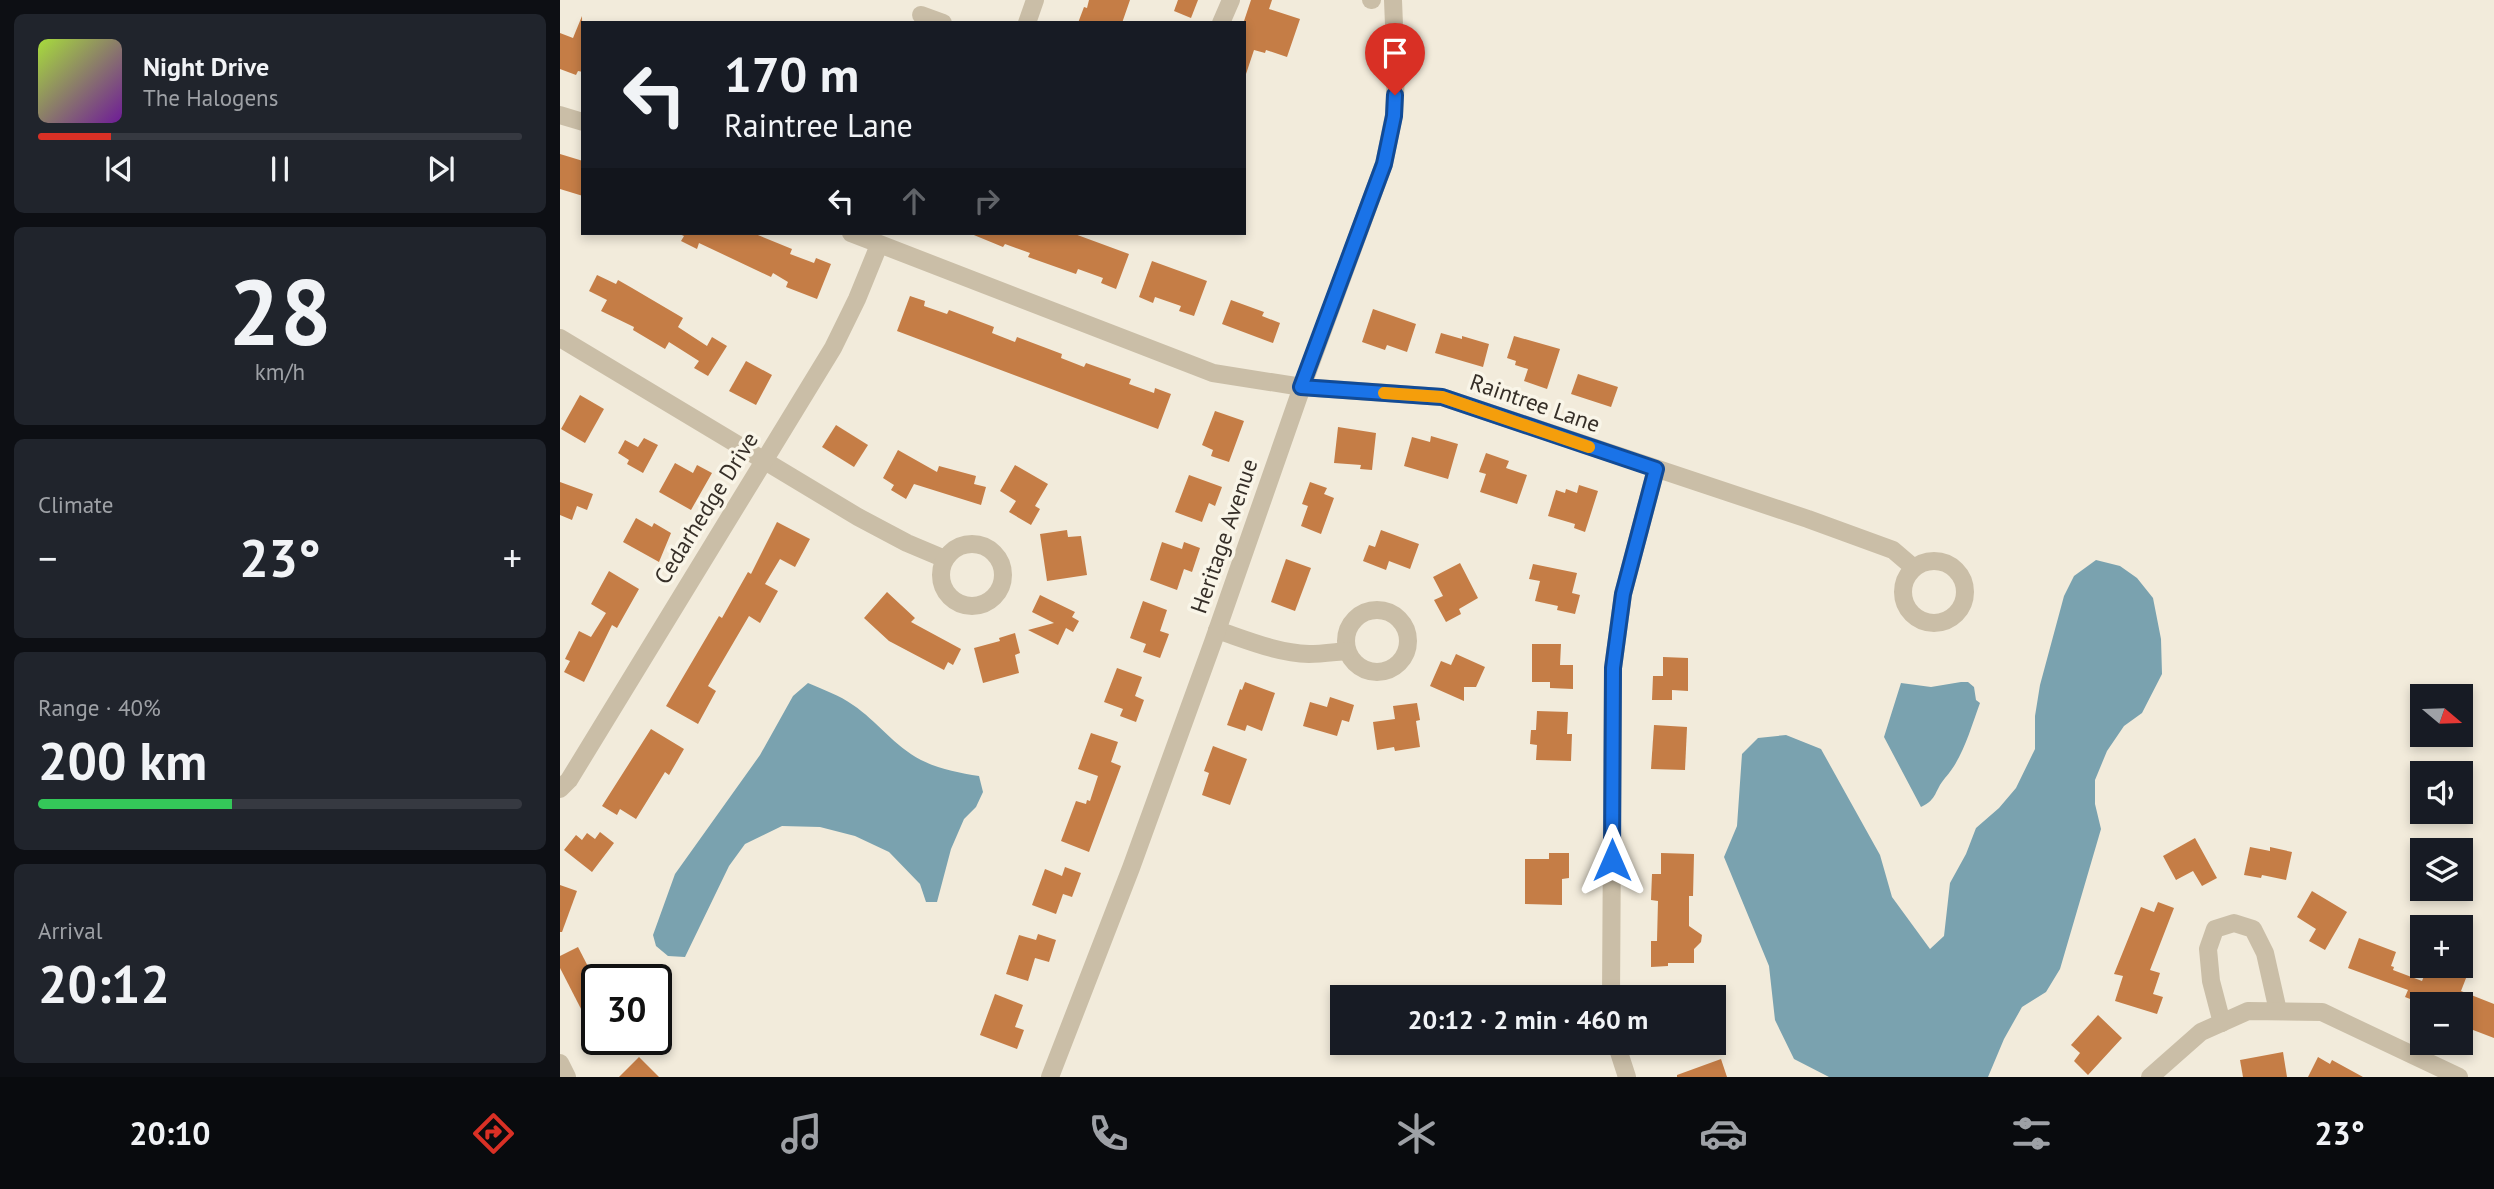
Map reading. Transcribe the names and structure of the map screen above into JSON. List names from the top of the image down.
{
  "streets": {
    "street": ["Raintree Lane", "Cedarhedge Drive", "Heritage Avenue"]
  },
  "crossings": [
    ["Raintree Lane", "Cedarhedge Drive"],
    ["Raintree Lane", "Heritage Avenue"]
  ],
  "north": "right",
  "page": {
    "turn": ["170 m", "Raintree Lane"],
    "song": ["Night Drive", "The Halogens"],
    "tile": [
      ["28", "km/h"],
      "Climate",
      ["Range · 40%", "200 km"],
      ["Arrival", "20:12"]
    ],
    "heat": ["−", "23°", "+"],
    "map_buttons": ["+", "−"],
    "limit": "30",
    "trip": "20:12 · 2 min · 460 m",
    "tabs": ["20:10", "23°"]
  }
}
